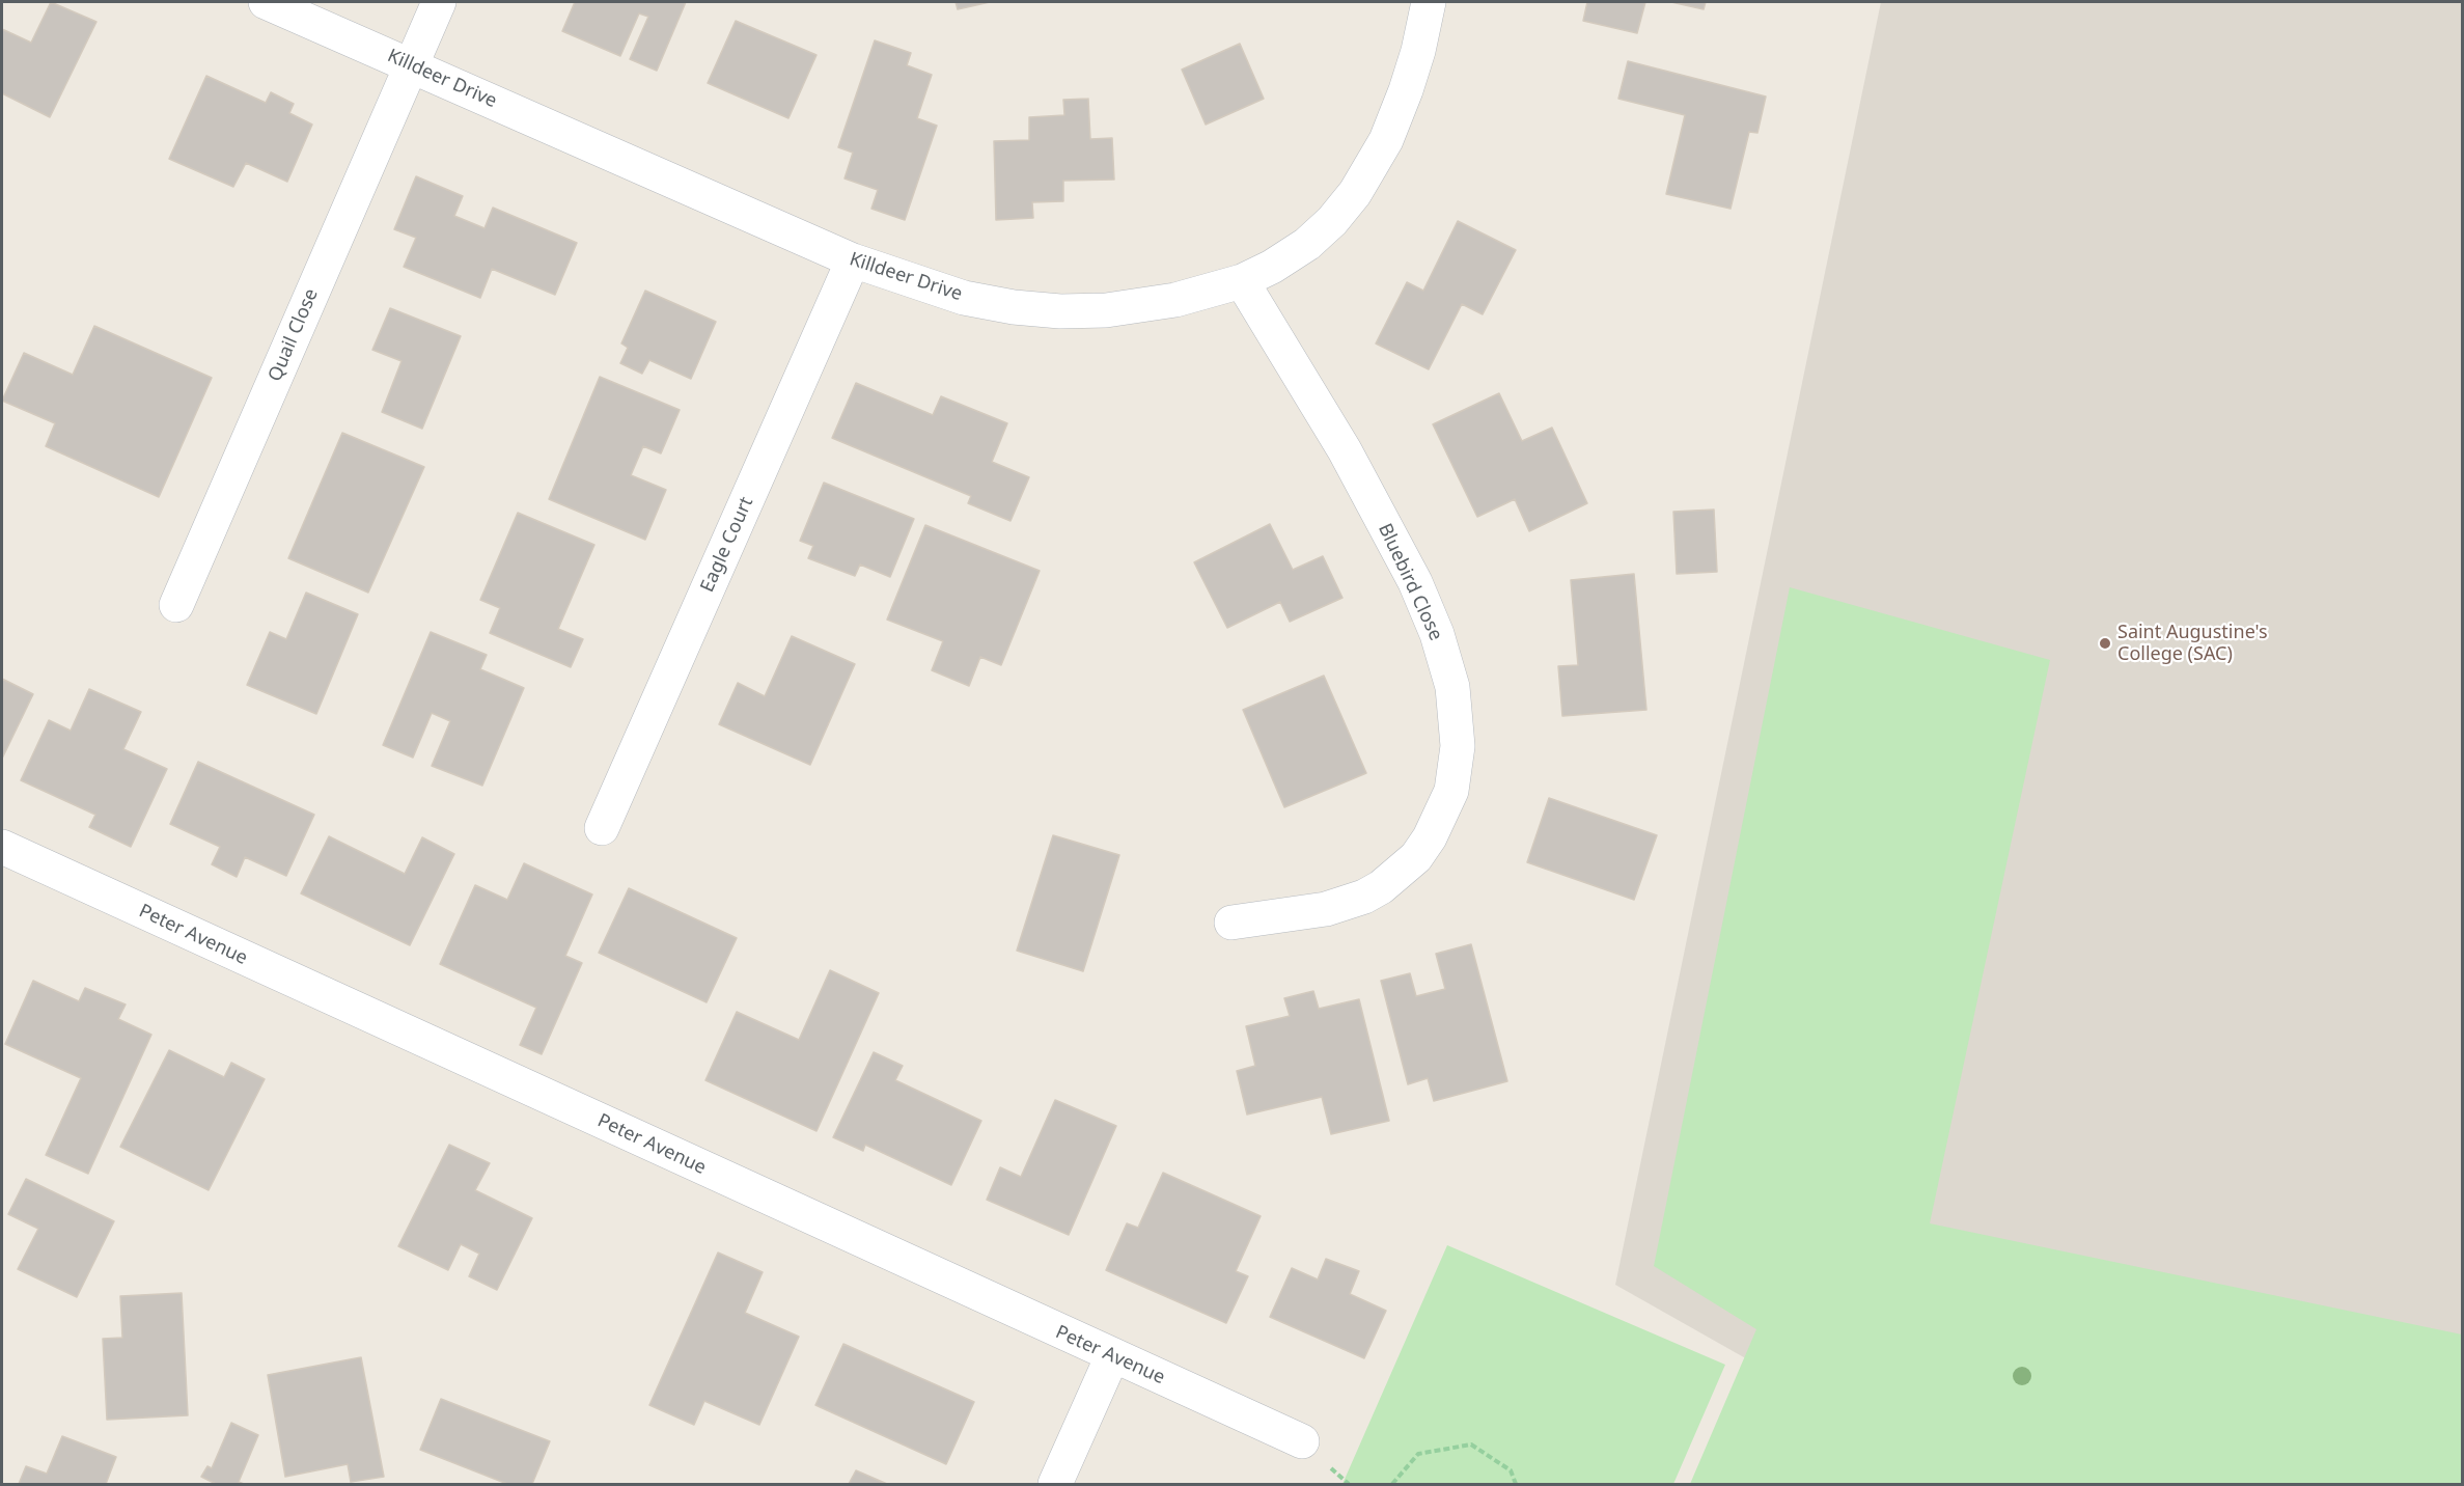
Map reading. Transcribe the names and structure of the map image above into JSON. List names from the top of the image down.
{
  "streets": {
    "street": [
      "Killdeer Drive",
      "Quail Close",
      "Eagle Court",
      "Bluebird Close",
      "Peter Avenue"
    ]
  },
  "crossings": [
    ["Killdeer Drive", "Quail Close"],
    ["Killdeer Drive", "Eagle Court"],
    ["Killdeer Drive", "Bluebird Close"]
  ],
  "places": ["Saint Augustine's College (SAC)"]
}
